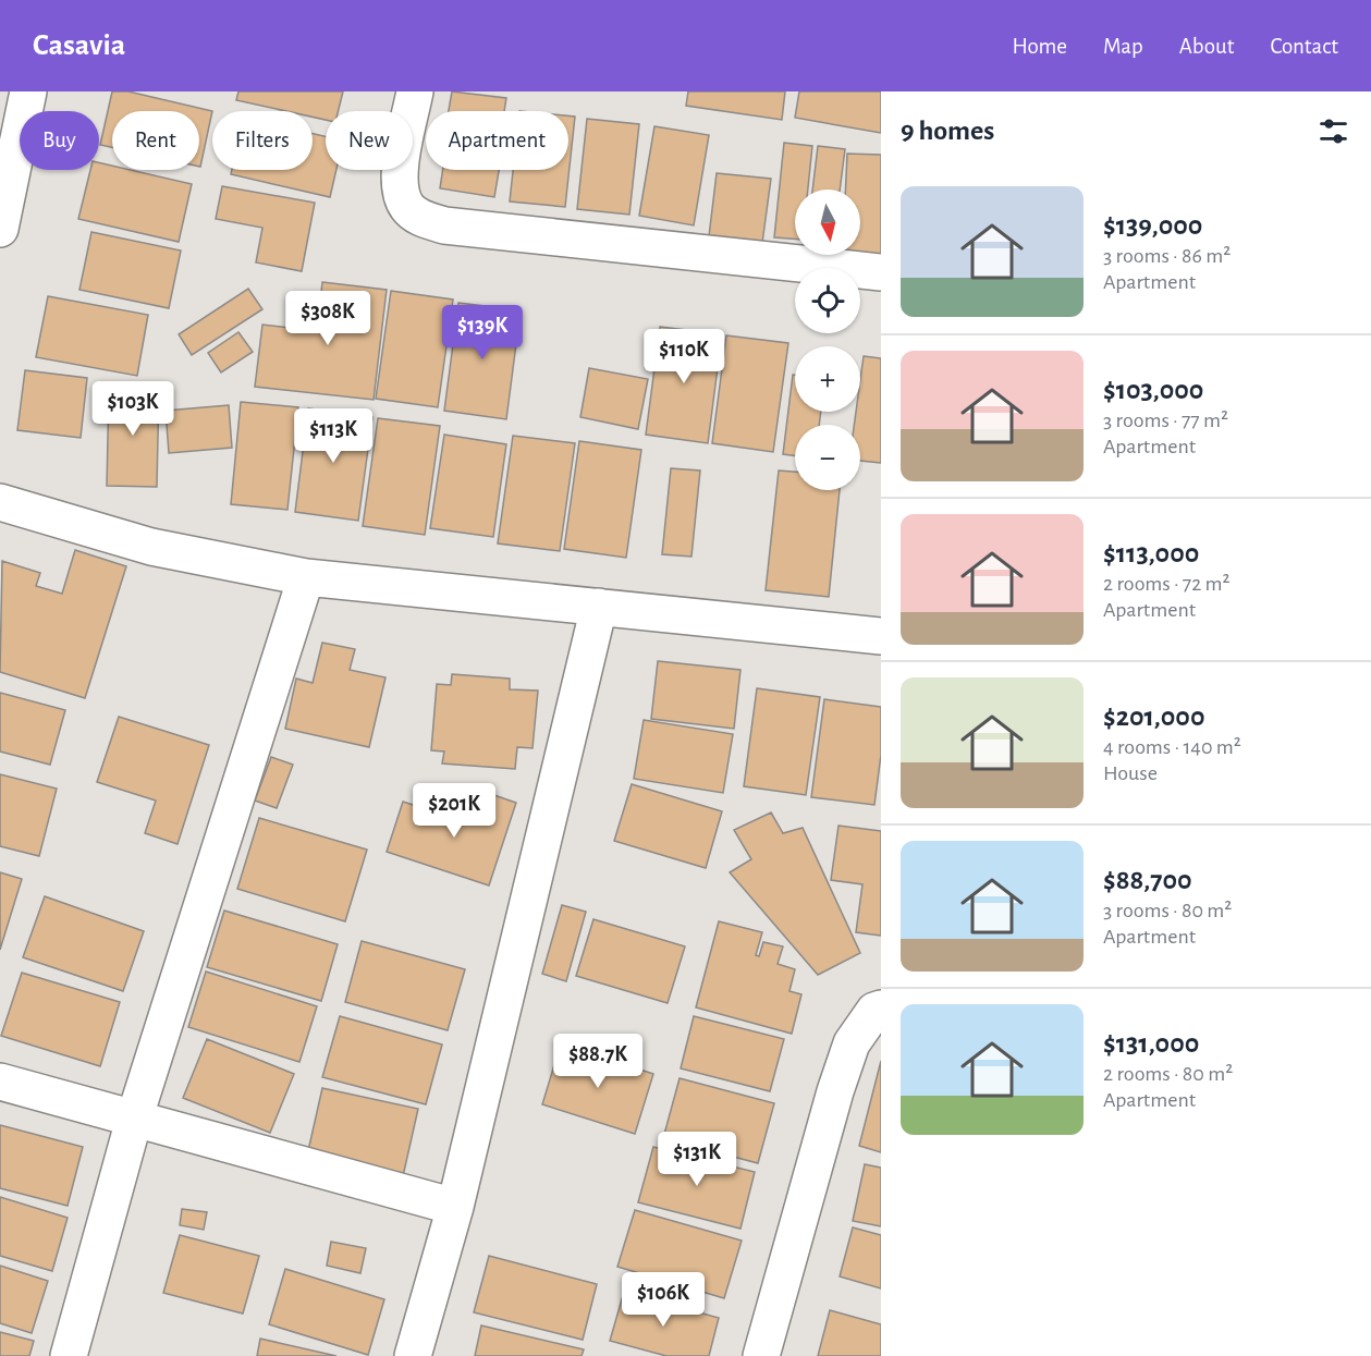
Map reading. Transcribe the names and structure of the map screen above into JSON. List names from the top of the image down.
{
  "north": "bottom",
  "page": {
    "header": "Casavia",
    "nav": [
      "Home",
      "Map",
      "About",
      "Contact"
    ],
    "heading": "9 homes",
    "chip": [
      "Buy",
      "Rent",
      "Filters",
      "New",
      "Apartment"
    ],
    "list": [
      {
        "name": "$139,000",
        "note": "3 rooms · 86 m² · Apartment"
      },
      {
        "name": "$103,000",
        "note": "3 rooms · 77 m² · Apartment"
      },
      {
        "name": "$113,000",
        "note": "2 rooms · 72 m² · Apartment"
      },
      {
        "name": "$201,000",
        "note": "4 rooms · 140 m² · House"
      },
      {
        "name": "$88,700",
        "note": "3 rooms · 80 m² · Apartment"
      },
      {
        "name": "$131,000",
        "note": "2 rooms · 80 m² · Apartment"
      }
    ],
    "map_buttons": ["+", "−"],
    "price": [
      "$308K",
      "$139K",
      "$110K",
      "$103K",
      "$113K",
      "$201K",
      "$88.7K",
      "$131K",
      "$106K"
    ]
  }
}
